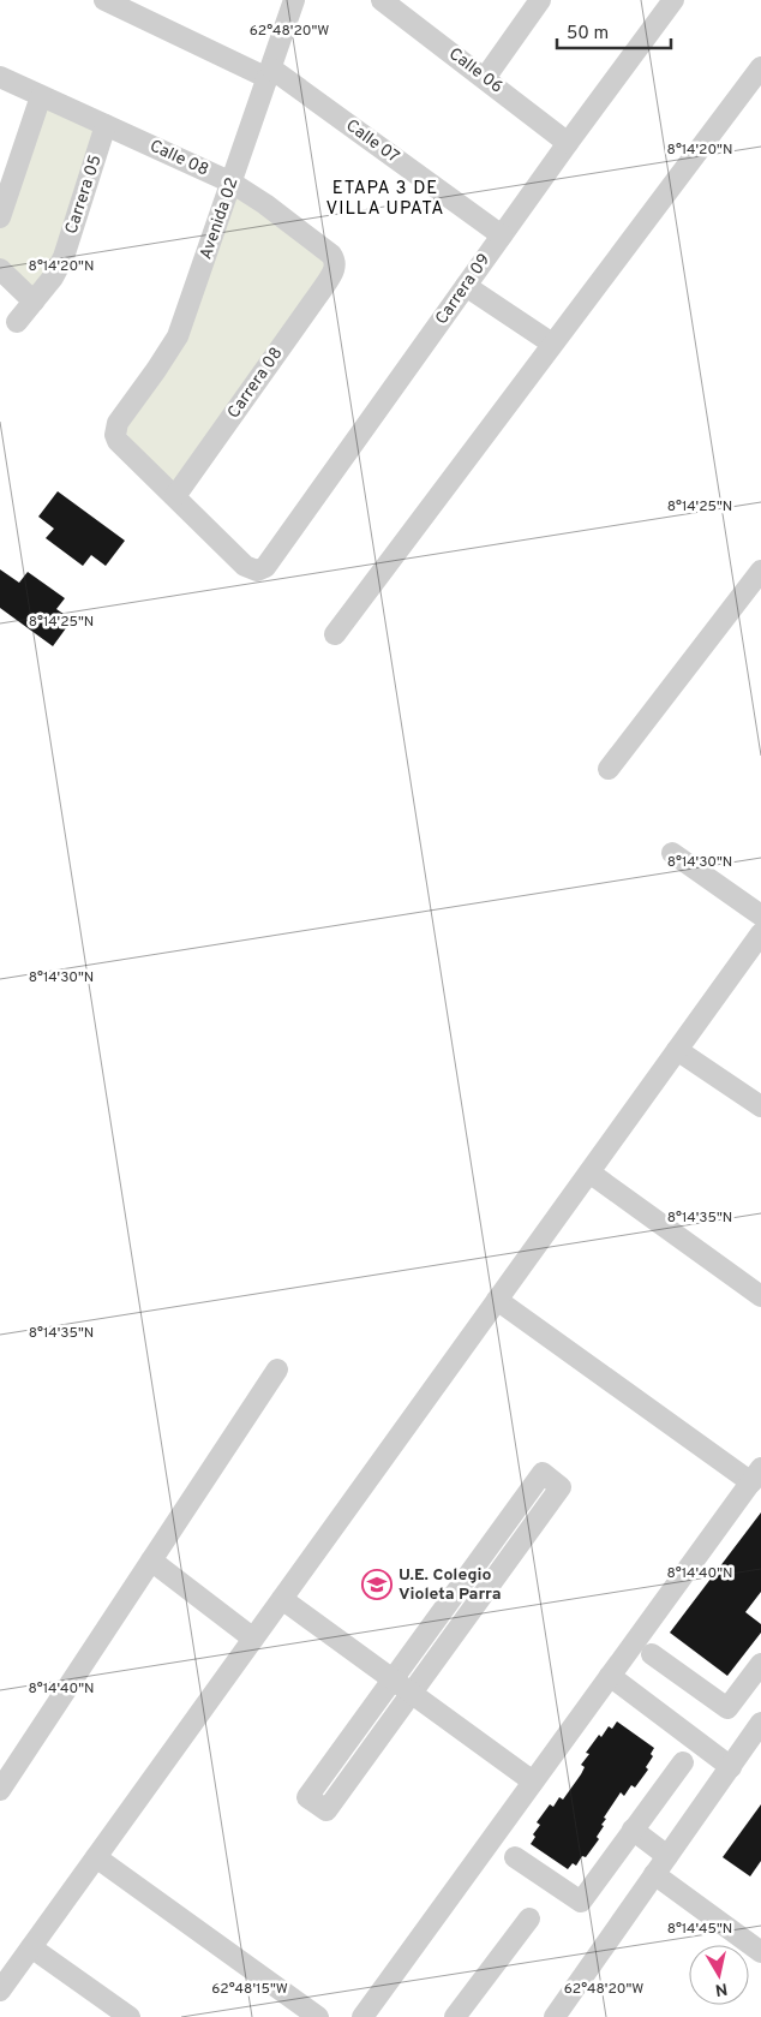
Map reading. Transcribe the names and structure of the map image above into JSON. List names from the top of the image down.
{
  "streets": {
    "street": [
      "Calle 06",
      "Calle 07",
      "Calle 08",
      "Carrera 05",
      "Avenida 02",
      "Carrera 09",
      "Carrera 08"
    ]
  },
  "crossings": [
    ["Calle 06", "Carrera 09"],
    ["Calle 07", "Avenida 02"],
    ["Calle 07", "Carrera 09"],
    ["Calle 08", "Carrera 05"],
    ["Calle 08", "Avenida 02"],
    ["Calle 08", "Carrera 08"],
    ["Avenida 02", "Carrera 09"],
    ["Avenida 02", "Carrera 08"],
    ["Carrera 09", "Carrera 08"]
  ],
  "districts": ["ETAPA 3 DE VILLA UPATA"],
  "places": {
    "school or university": ["U.E. Colegio Violeta Parra"]
  },
  "scale_bar": "50 m",
  "north": "bottom",
  "coordinates": [
    "62°48'20\"W",
    "8°14'20\"N",
    "8°14'25\"N",
    "8°14'30\"N",
    "8°14'35\"N",
    "8°14'40\"N",
    "8°14'45\"N",
    "62°48'15\"W"
  ]
}
